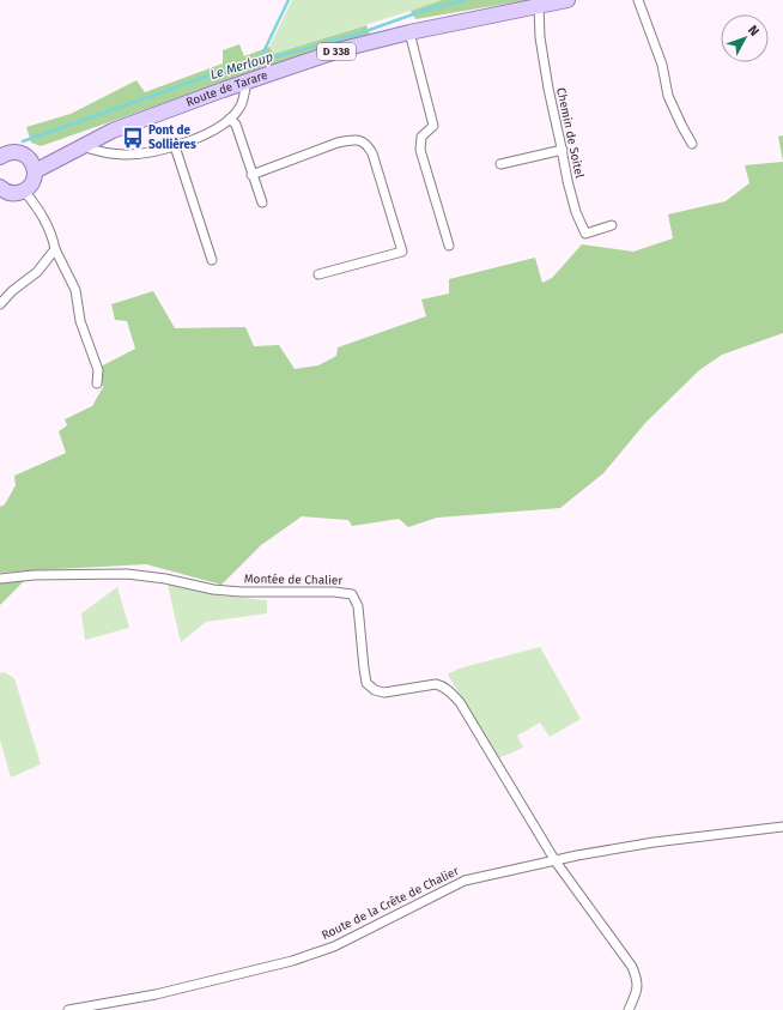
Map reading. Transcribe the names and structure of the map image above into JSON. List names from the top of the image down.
{
  "streets": {
    "main road": ["D 338", "Route de Tarare"],
    "street": ["Chemin de Soitel", "Montée de Chalier", "Route de la Crête de Chalier"]
  },
  "crossings": [
    ["Route de Tarare", "Chemin de Soitel"],
    ["Montée de Chalier", "Route de la Crête de Chalier"]
  ],
  "water": ["Le Merloup"],
  "places": {
    "bus stop": ["Pont de Sollières"]
  },
  "north": "top right"
}
